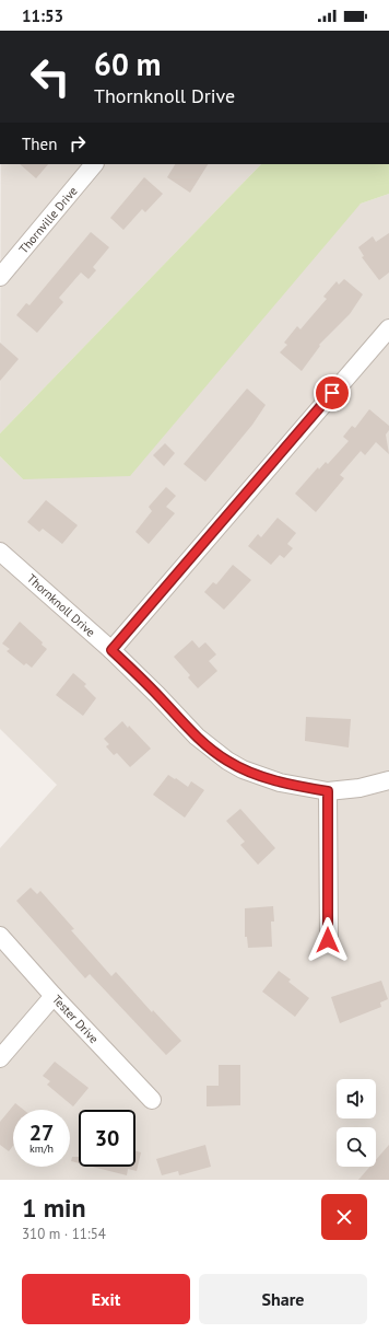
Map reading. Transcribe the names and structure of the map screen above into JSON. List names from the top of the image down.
{
  "streets": {
    "street": ["Thornville Drive", "Thornknoll Drive", "Tester Drive"]
  },
  "page": {
    "status": "11:53",
    "turn": ["60 m", "Thornknoll Drive"],
    "then": "Then",
    "speed": "27 km/h",
    "limit": "30",
    "heading": ["1 min", "310 m · 11:54"],
    "buttons": ["Exit", "Share"]
  }
}
